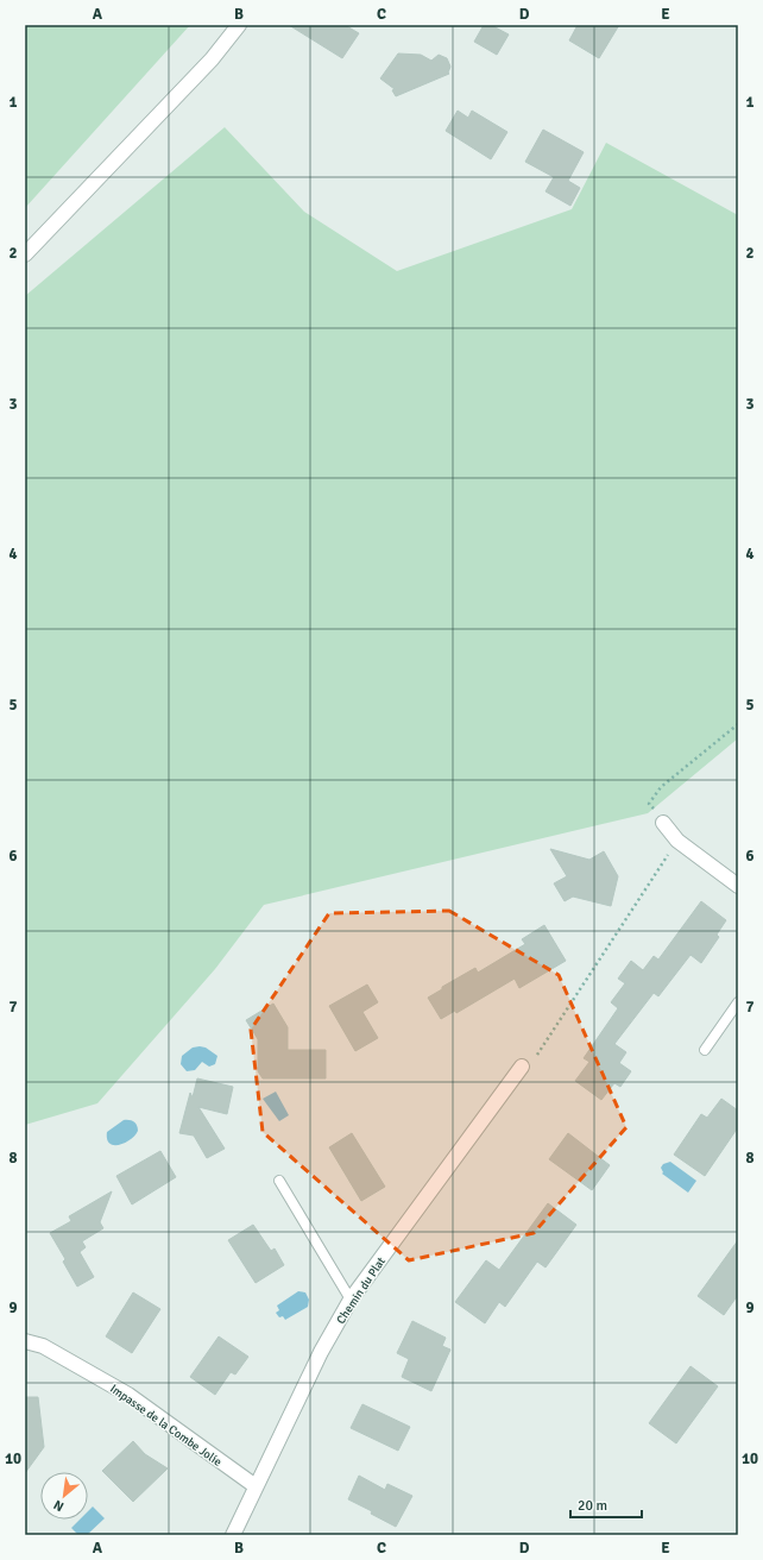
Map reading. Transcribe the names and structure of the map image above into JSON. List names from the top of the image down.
{
  "streets": {
    "street": ["Chemin du Plat", "Impasse de la Combe Jolie"]
  },
  "crossings": [
    ["Chemin du Plat", "Impasse de la Combe Jolie"]
  ],
  "scale_bar": "20 m",
  "north": "bottom left",
  "grid": {
    "columns": [
      "A",
      "B",
      "C",
      "D",
      "E"
    ],
    "rows": [
      "1",
      "2",
      "3",
      "4",
      "5",
      "6",
      "7",
      "8",
      "9",
      "10"
    ]
  }
}
